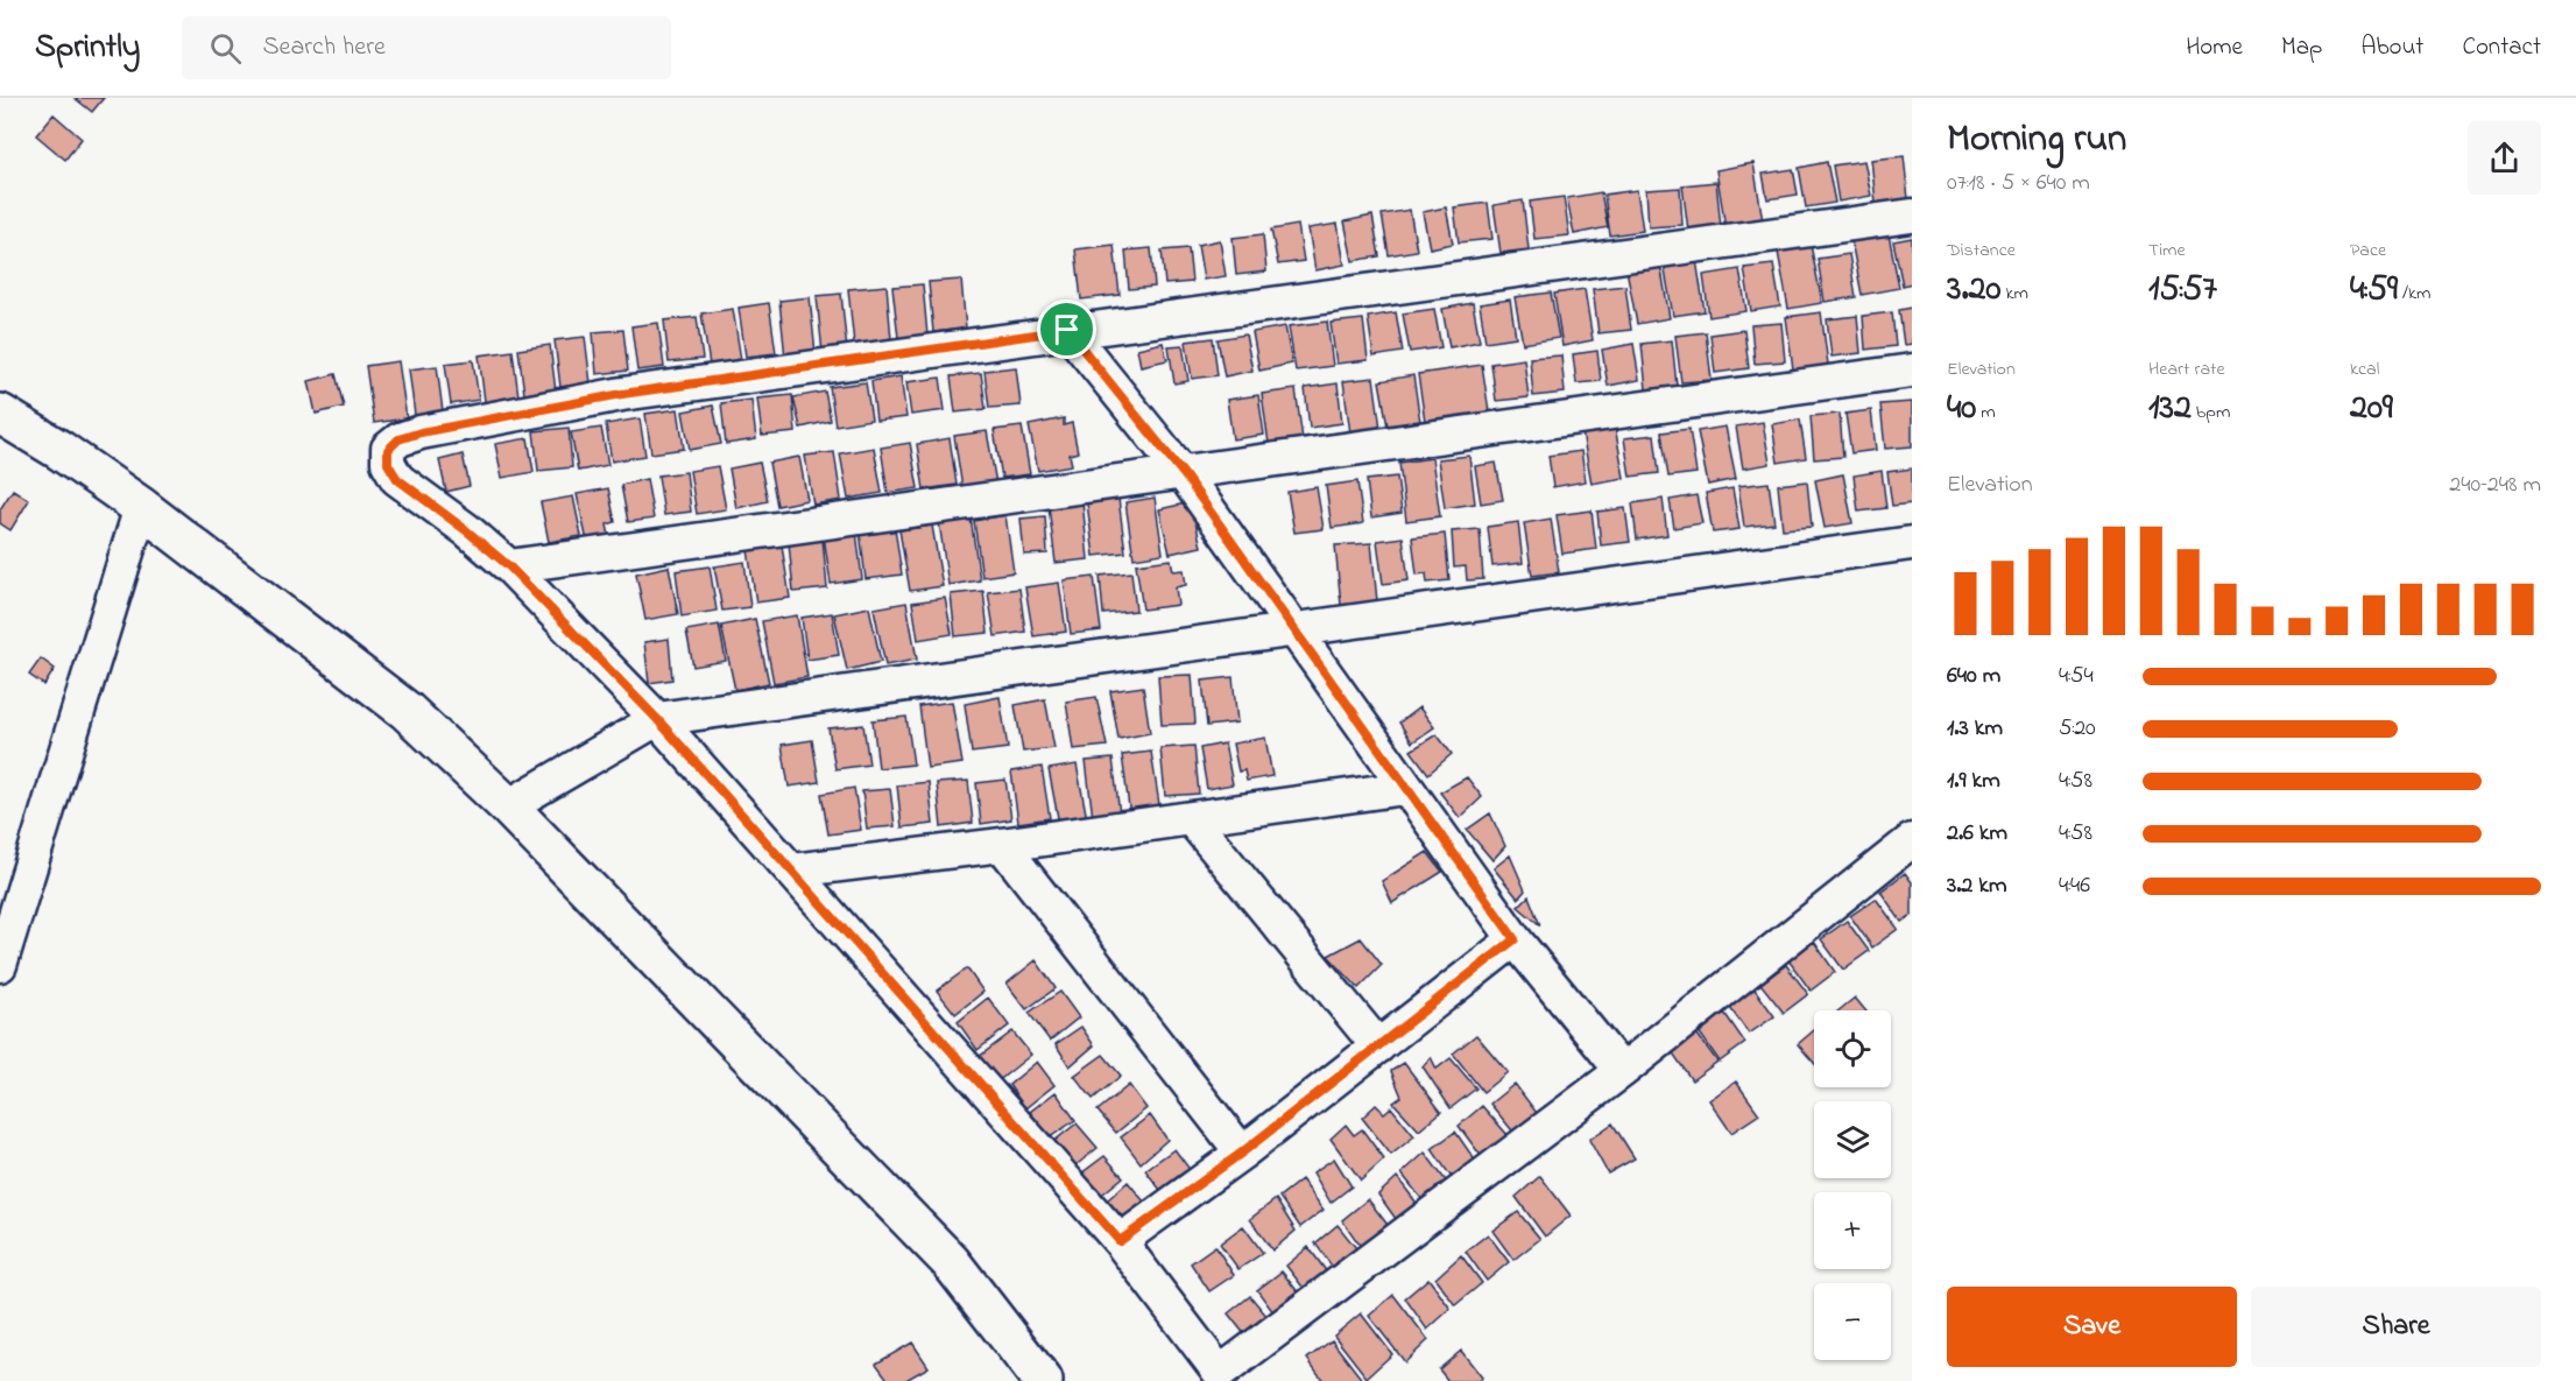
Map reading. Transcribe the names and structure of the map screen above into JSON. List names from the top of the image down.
{
  "page": {
    "header": "Sprintly",
    "search": "Search here",
    "nav": [
      "Home",
      "Map",
      "About",
      "Contact"
    ],
    "heading": ["Morning run", "07:18 · 5 × 640 m"],
    "stats": [
      ["Distance", "3.20 km"],
      ["Time", "15:57"],
      ["Pace", "4:59 /km"],
      ["Elevation", "40 m"],
      ["Heart rate", "132 bpm"],
      ["kcal", "209"]
    ],
    "chart": ["Elevation", "240–248 m"],
    "list": [
      {
        "name": "640 m",
        "note": "4:54"
      },
      {
        "name": "1.3 km",
        "note": "5:20"
      },
      {
        "name": "1.9 km",
        "note": "4:58"
      },
      {
        "name": "2.6 km",
        "note": "4:58"
      },
      {
        "name": "3.2 km",
        "note": "4:46"
      }
    ],
    "map_buttons": ["+", "−"],
    "buttons": ["Save", "Share"]
  }
}
